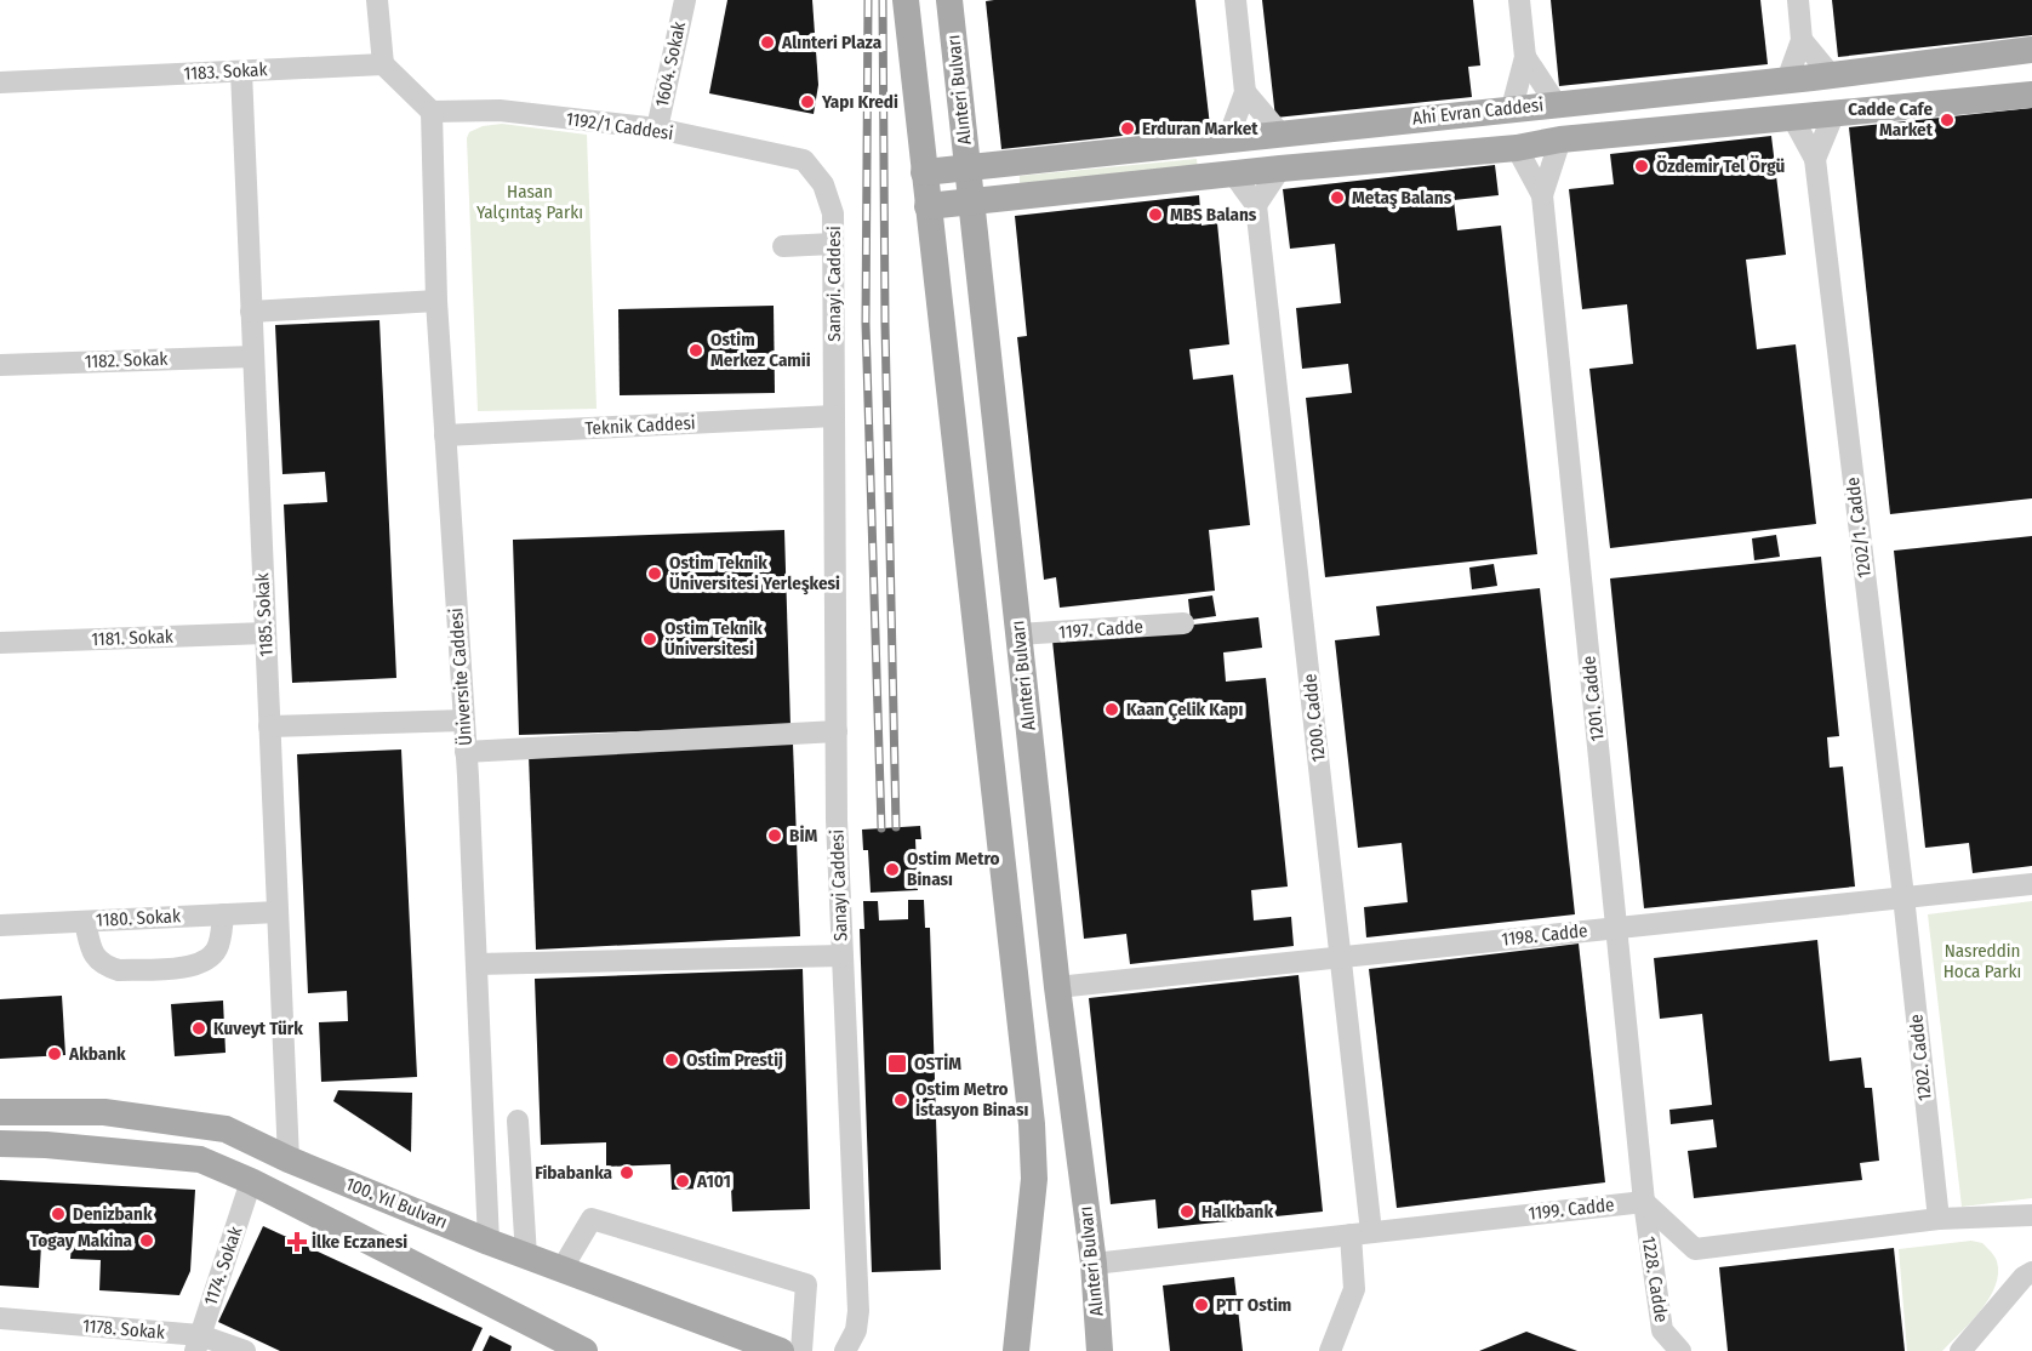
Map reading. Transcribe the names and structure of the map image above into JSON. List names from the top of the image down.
{
  "streets": {
    "main road": [
      "Alınteri Bulvarı",
      "Ahi Evran Caddesi",
      "1202/1. Cadde",
      "1201. Cadde",
      "1200. Cadde",
      "100. Yıl Bulvarı"
    ],
    "street": [
      "1604. Sokak",
      "1183. Sokak",
      "1192/1 Caddesi",
      "Sanayi. Caddesi",
      "1182. Sokak",
      "Teknik Caddesi",
      "1185. Sokak",
      "1197. Cadde",
      "1181. Sokak",
      "Üniversite Caddesi",
      "Sanayi Caddesi",
      "1180. Sokak",
      "1198. Cadde",
      "1202. Cadde",
      "1199. Cadde",
      "1174. Sokak",
      "1228. Cadde",
      "1178. Sokak"
    ]
  },
  "crossings": [
    ["1604. Sokak", "1192/1 Caddesi"],
    ["1183. Sokak", "1185. Sokak"],
    ["Alınteri Bulvarı", "Ahi Evran Caddesi"],
    ["Alınteri Bulvarı", "1197. Cadde"],
    ["Alınteri Bulvarı", "1198. Cadde"],
    ["Alınteri Bulvarı", "1199. Cadde"],
    ["Ahi Evran Caddesi", "1202/1. Cadde"],
    ["Ahi Evran Caddesi", "1201. Cadde"],
    ["Ahi Evran Caddesi", "1200. Cadde"],
    ["1192/1 Caddesi", "Sanayi. Caddesi"],
    ["1192/1 Caddesi", "Üniversite Caddesi"],
    ["Sanayi. Caddesi", "Teknik Caddesi"],
    ["Sanayi. Caddesi", "Sanayi Caddesi"],
    ["1182. Sokak", "1185. Sokak"],
    ["Teknik Caddesi", "Üniversite Caddesi"],
    ["Teknik Caddesi", "Sanayi Caddesi"],
    ["1202/1. Cadde", "1198. Cadde"],
    ["1202/1. Cadde", "1202. Cadde"],
    ["1185. Sokak", "1181. Sokak"],
    ["1185. Sokak", "1180. Sokak"],
    ["1185. Sokak", "100. Yıl Bulvarı"],
    ["Üniversite Caddesi", "100. Yıl Bulvarı"],
    ["1201. Cadde", "1198. Cadde"],
    ["1201. Cadde", "1199. Cadde"],
    ["1201. Cadde", "1228. Cadde"],
    ["1200. Cadde", "1198. Cadde"],
    ["1200. Cadde", "1199. Cadde"],
    ["1198. Cadde", "1202. Cadde"],
    ["1199. Cadde", "1228. Cadde"],
    ["1174. Sokak", "1178. Sokak"]
  ],
  "parks": ["Hasan Yalçıntaş Parkı", "Nasreddin Hoca Parkı"],
  "places": {
    "other": [
      "Alınteri Plaza",
      "Yapı Kredi",
      "Cadde Cafe Market",
      "Erduran Market",
      "Özdemir Tel Örgü",
      "Metaş Balans",
      "MBS Balans",
      "Ostim Merkez Camii",
      "Ostim Teknik Üniversitesi Yerleşkesi",
      "Ostim Teknik Üniversitesi",
      "Kaan Çelik Kapı",
      "BİM",
      "Ostim Metro Binası",
      "Kuveyt Türk",
      "Akbank",
      "Ostim Prestij",
      "Ostim Metro İstasyon Binası",
      "Fibabanka",
      "A101",
      "Halkbank",
      "Denizbank",
      "Togay Makina",
      "PTT Ostim"
    ],
    "transit": ["OSTİM"],
    "health": ["İlke Eczanesi"]
  }
}
